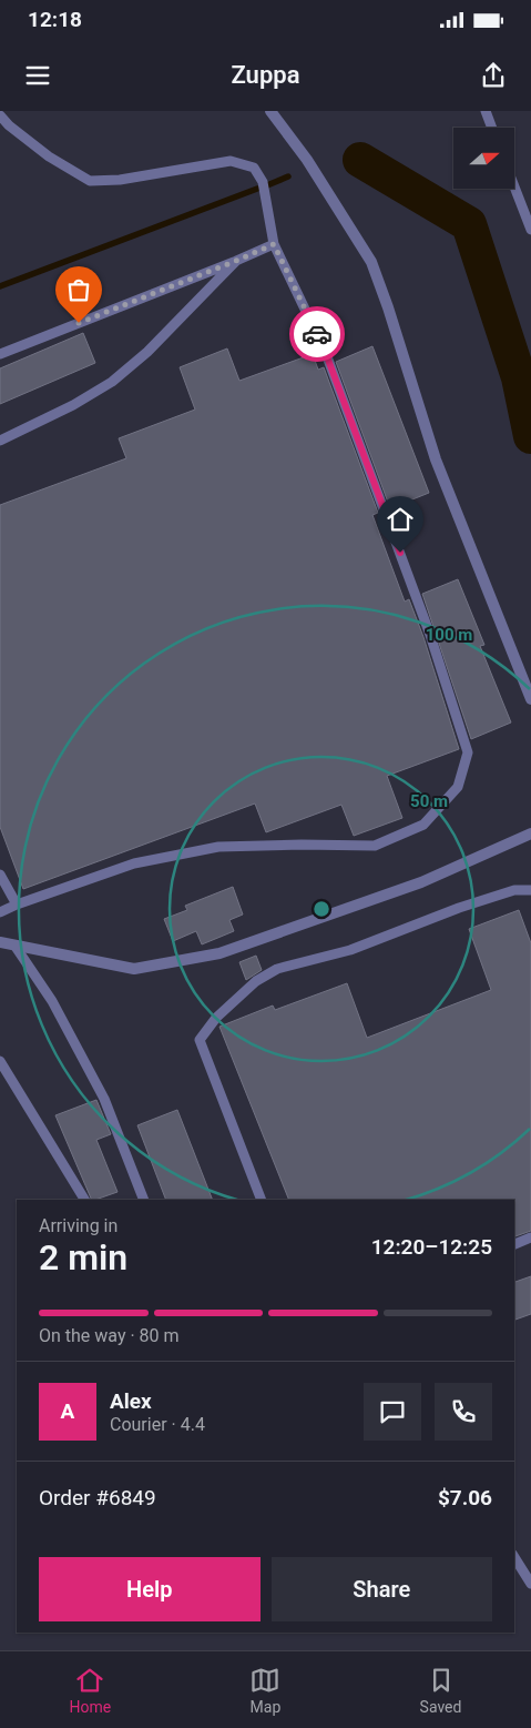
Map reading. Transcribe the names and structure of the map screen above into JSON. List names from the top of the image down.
{
  "north": "right",
  "page": {
    "status": "12:18",
    "header": "Zuppa",
    "heading": ["2 min", "Arriving in", "12:20–12:25"],
    "panel": [
      "Alex",
      "Courier · 4.4",
      "Order #6849",
      "$7.06"
    ],
    "bar": "On the way · 80 m",
    "round": "A",
    "buttons": ["Help", "Share"],
    "tabs": ["Home", "Map", "Saved"]
  },
  "rings": ["100 m", "50 m"]
}
